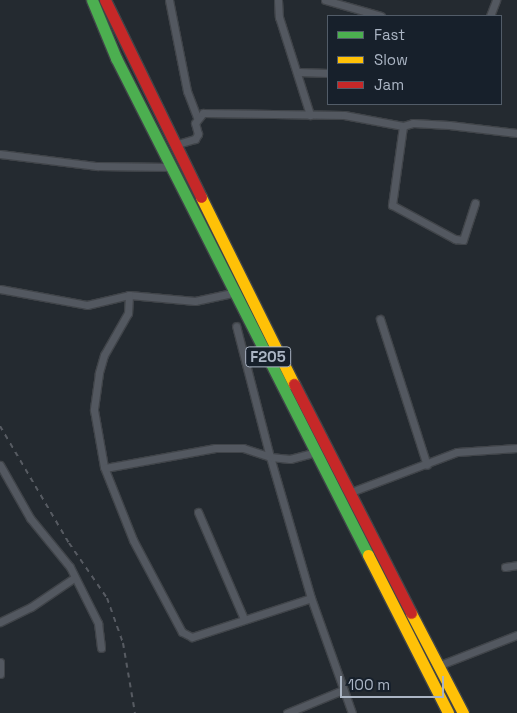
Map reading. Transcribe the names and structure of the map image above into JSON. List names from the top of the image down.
{
  "streets": {
    "main road": ["F205"]
  },
  "legend": ["Fast", "Slow", "Jam"],
  "scale_bar": "100 m"
}
